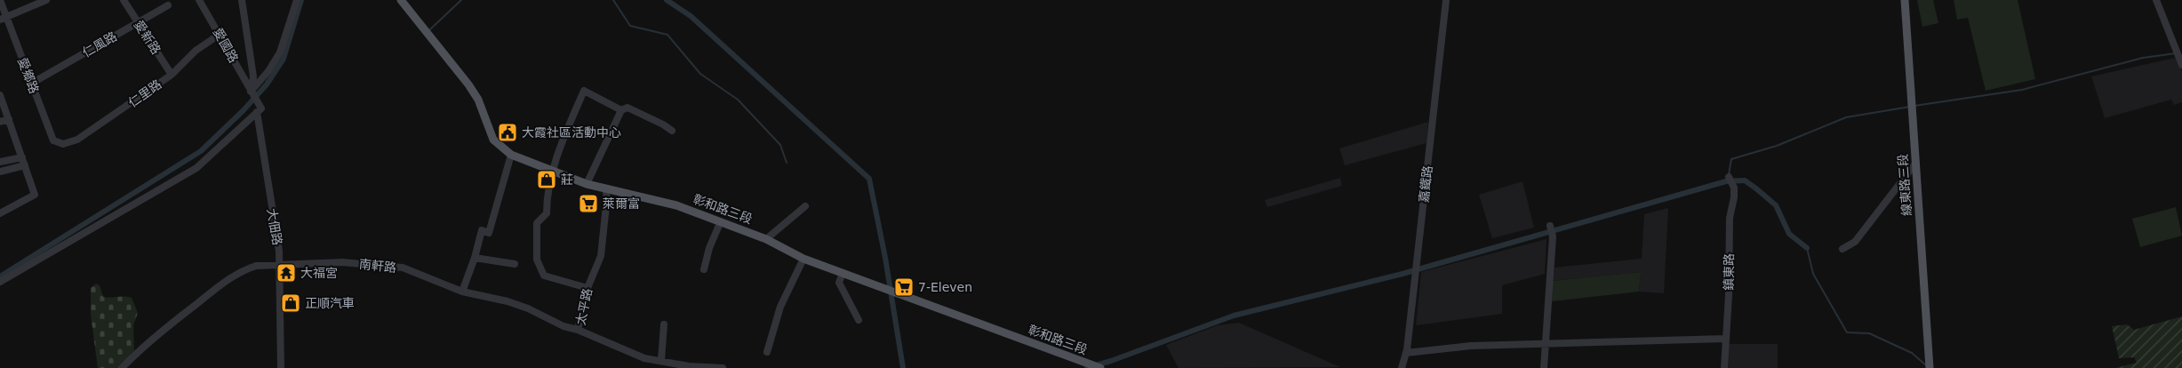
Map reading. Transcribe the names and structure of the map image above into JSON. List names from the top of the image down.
{
  "streets": {
    "main road": ["線東路三段", "彰和路三段"],
    "street": [
      "愛新路",
      "仁風路",
      "愛國路",
      "愛鄉路",
      "仁里路",
      "嘉鐵路",
      "大佃路",
      "南軒路",
      "鎮東路",
      "太平路"
    ]
  },
  "crossings": [
    ["愛新路", "仁風路"],
    ["愛新路", "仁里路"],
    ["仁風路", "愛鄉路"],
    ["愛國路", "仁里路"],
    ["愛國路", "大佃路"],
    ["愛鄉路", "仁里路"],
    ["彰和路三段", "太平路"],
    ["大佃路", "南軒路"],
    ["南軒路", "太平路"]
  ],
  "places": {
    "public building": ["大霞社區活動中心"],
    "shop": ["莊", "正順汽車"],
    "supermarket": ["萊爾富", "7-Eleven"],
    "temple": ["大福宮"]
  }
}
